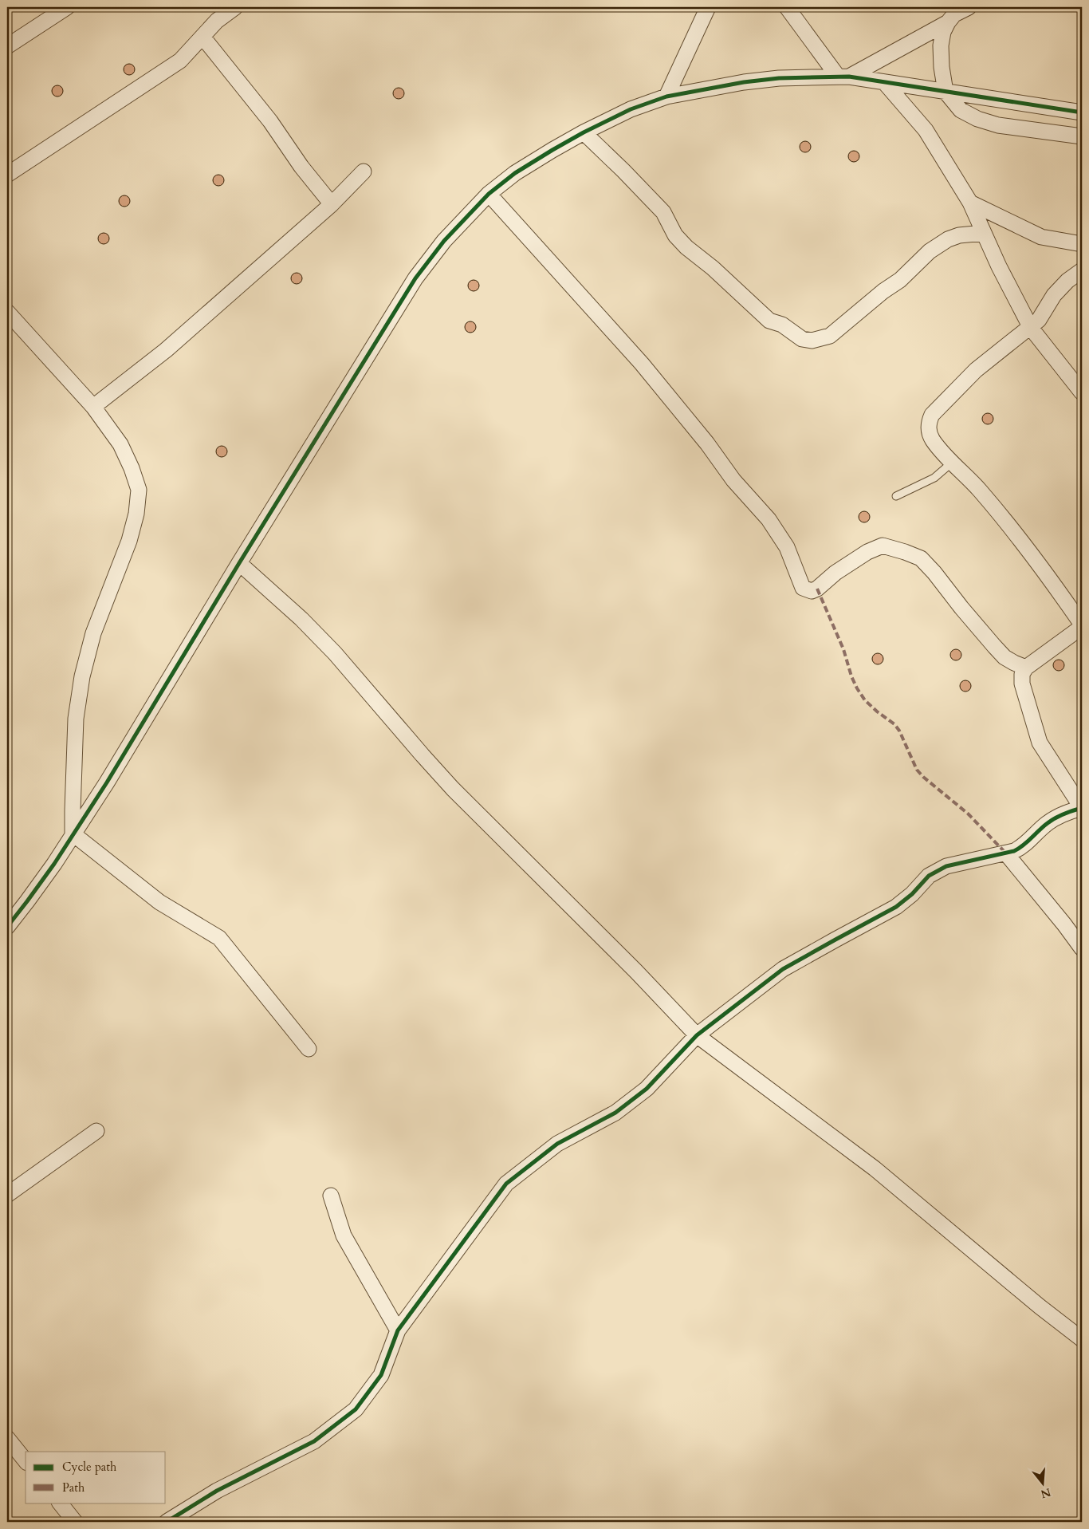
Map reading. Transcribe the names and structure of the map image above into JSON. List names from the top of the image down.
{
  "legend": ["Cycle path", "Path"],
  "north": "bottom"
}
